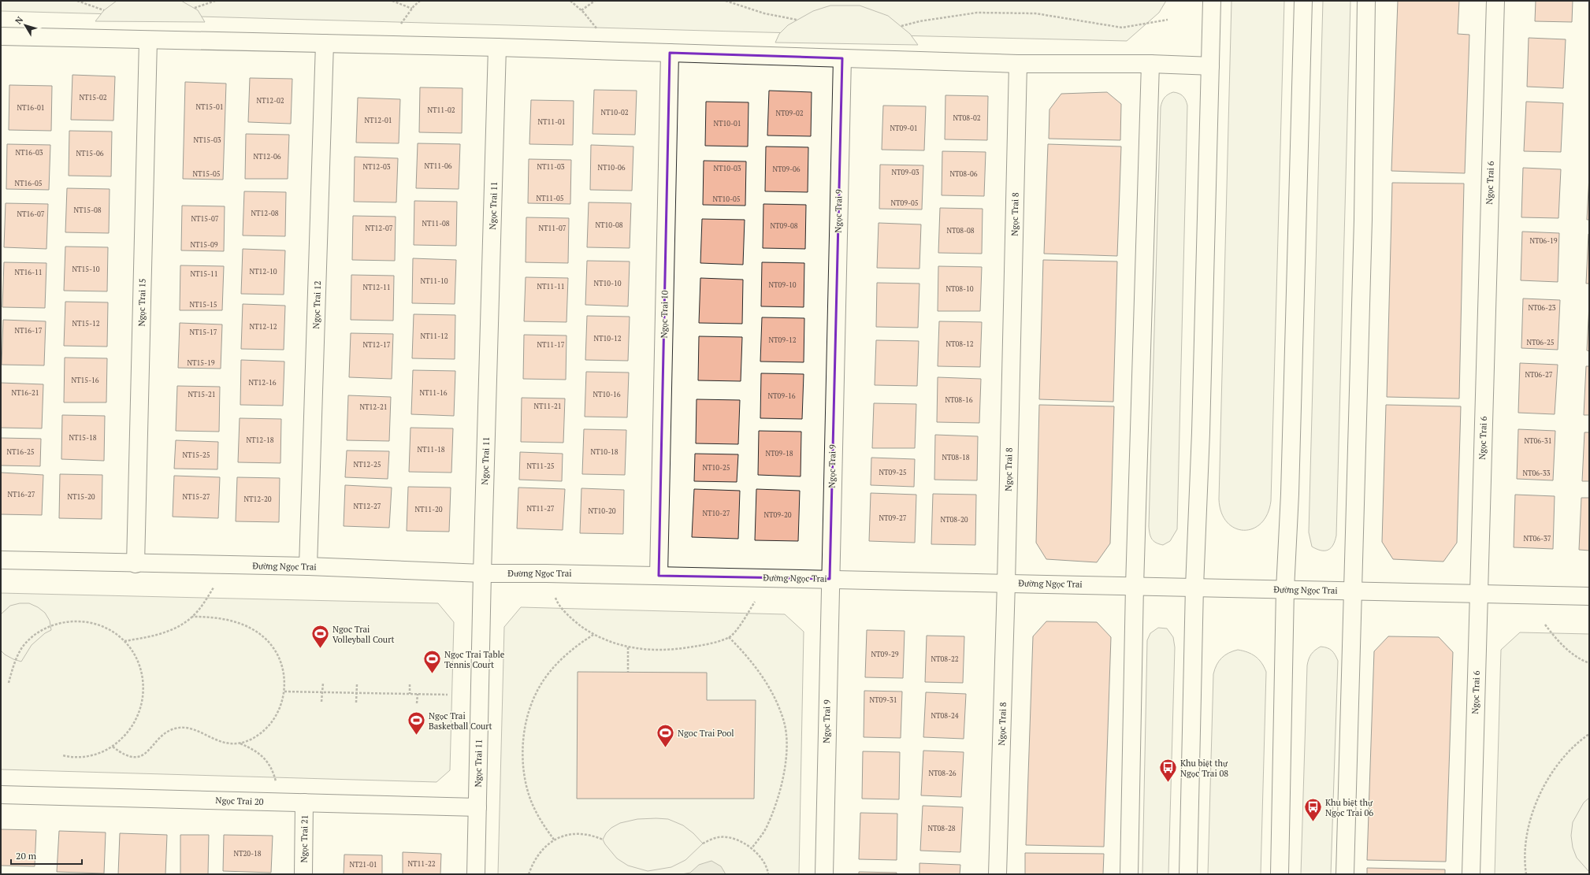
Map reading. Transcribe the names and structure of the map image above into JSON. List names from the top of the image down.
{
  "streets": {
    "street": [
      "Ngọc Trai 6",
      "Ngọc Trai 11",
      "Ngọc Trai 9",
      "Ngọc Trai 8",
      "Ngọc Trai 15",
      "Ngọc Trai 12",
      "Ngọc Trai 10",
      "Đường Ngọc Trai",
      "Ngọc Trai 20",
      "Ngọc Trai 21"
    ]
  },
  "crossings": [
    ["Ngọc Trai 6", "Đường Ngọc Trai"],
    ["Ngọc Trai 11", "Đường Ngọc Trai"],
    ["Ngọc Trai 11", "Ngọc Trai 20"],
    ["Ngọc Trai 9", "Đường Ngọc Trai"],
    ["Ngọc Trai 8", "Đường Ngọc Trai"],
    ["Ngọc Trai 15", "Đường Ngọc Trai"],
    ["Ngọc Trai 12", "Đường Ngọc Trai"],
    ["Ngọc Trai 10", "Đường Ngọc Trai"],
    ["Ngọc Trai 20", "Ngọc Trai 21"]
  ],
  "places": {
    "sports": [
      "Ngoc Trai Volleyball Court",
      "Ngọc Trai Table Tennis Court",
      "Ngọc Trai Basketball Court",
      "Ngoc Trai Pool"
    ],
    "bus stop": ["Khu biệt thự Ngọc Trai 08", "Khu biệt thự Ngọc Trai 06"]
  },
  "house_numbers": [
    "NT15-02",
    "NT12-02",
    "NT15-01",
    "NT16-01",
    "NT11-02",
    "NT10-02",
    "NT09-02",
    "NT08-02",
    "NT12-01",
    "NT11-01",
    "NT10-01",
    "NT09-01",
    "NT15-03",
    "NT16-03",
    "NT15-06",
    "NT12-06",
    "NT11-06",
    "NT12-03",
    "NT11-03",
    "NT10-06",
    "NT10-03",
    "NT09-06",
    "NT09-03",
    "NT15-05",
    "NT08-06",
    "NT16-05",
    "NT11-05",
    "NT10-05",
    "NT09-05",
    "NT15-08",
    "NT12-08",
    "NT16-07",
    "NT15-07",
    "NT11-08",
    "NT10-08",
    "NT09-08",
    "NT12-07",
    "NT11-07",
    "NT08-08",
    "NT06-19",
    "NT15-09",
    "NT15-10",
    "NT12-10",
    "NT16-11",
    "NT15-11",
    "NT11-10",
    "NT10-10",
    "NT09-10",
    "NT11-11",
    "NT12-11",
    "NT08-10",
    "NT15-15",
    "NT06-23",
    "NT15-12",
    "NT12-12",
    "NT16-17",
    "NT15-17",
    "NT11-12",
    "NT10-12",
    "NT09-12",
    "NT06-25",
    "NT08-12",
    "NT12-17",
    "NT11-17",
    "NT15-19",
    "NT06-27",
    "NT15-16",
    "NT12-16",
    "NT16-21",
    "NT11-16",
    "NT15-21",
    "NT10-16",
    "NT09-16",
    "NT08-16",
    "NT11-21",
    "NT12-21",
    "NT15-18",
    "NT12-18",
    "NT06-31",
    "NT11-18",
    "NT16-25",
    "NT10-18",
    "NT09-18",
    "NT15-25",
    "NT08-18",
    "NT12-25",
    "NT11-25",
    "NT10-25",
    "NT09-25",
    "NT06-33",
    "NT16-27",
    "NT15-20",
    "NT15-27",
    "NT12-20",
    "NT12-27",
    "NT11-27",
    "NT11-20",
    "NT10-20",
    "NT10-27",
    "NT09-20",
    "NT09-27",
    "NT08-20",
    "NT06-37",
    "NT09-29",
    "NT08-22",
    "NT09-31",
    "NT08-24",
    "NT08-26",
    "NT08-28",
    "NT20-18",
    "NT11-22",
    "NT21-01"
  ],
  "scale_bar": "20 m",
  "north": "top left"
}
